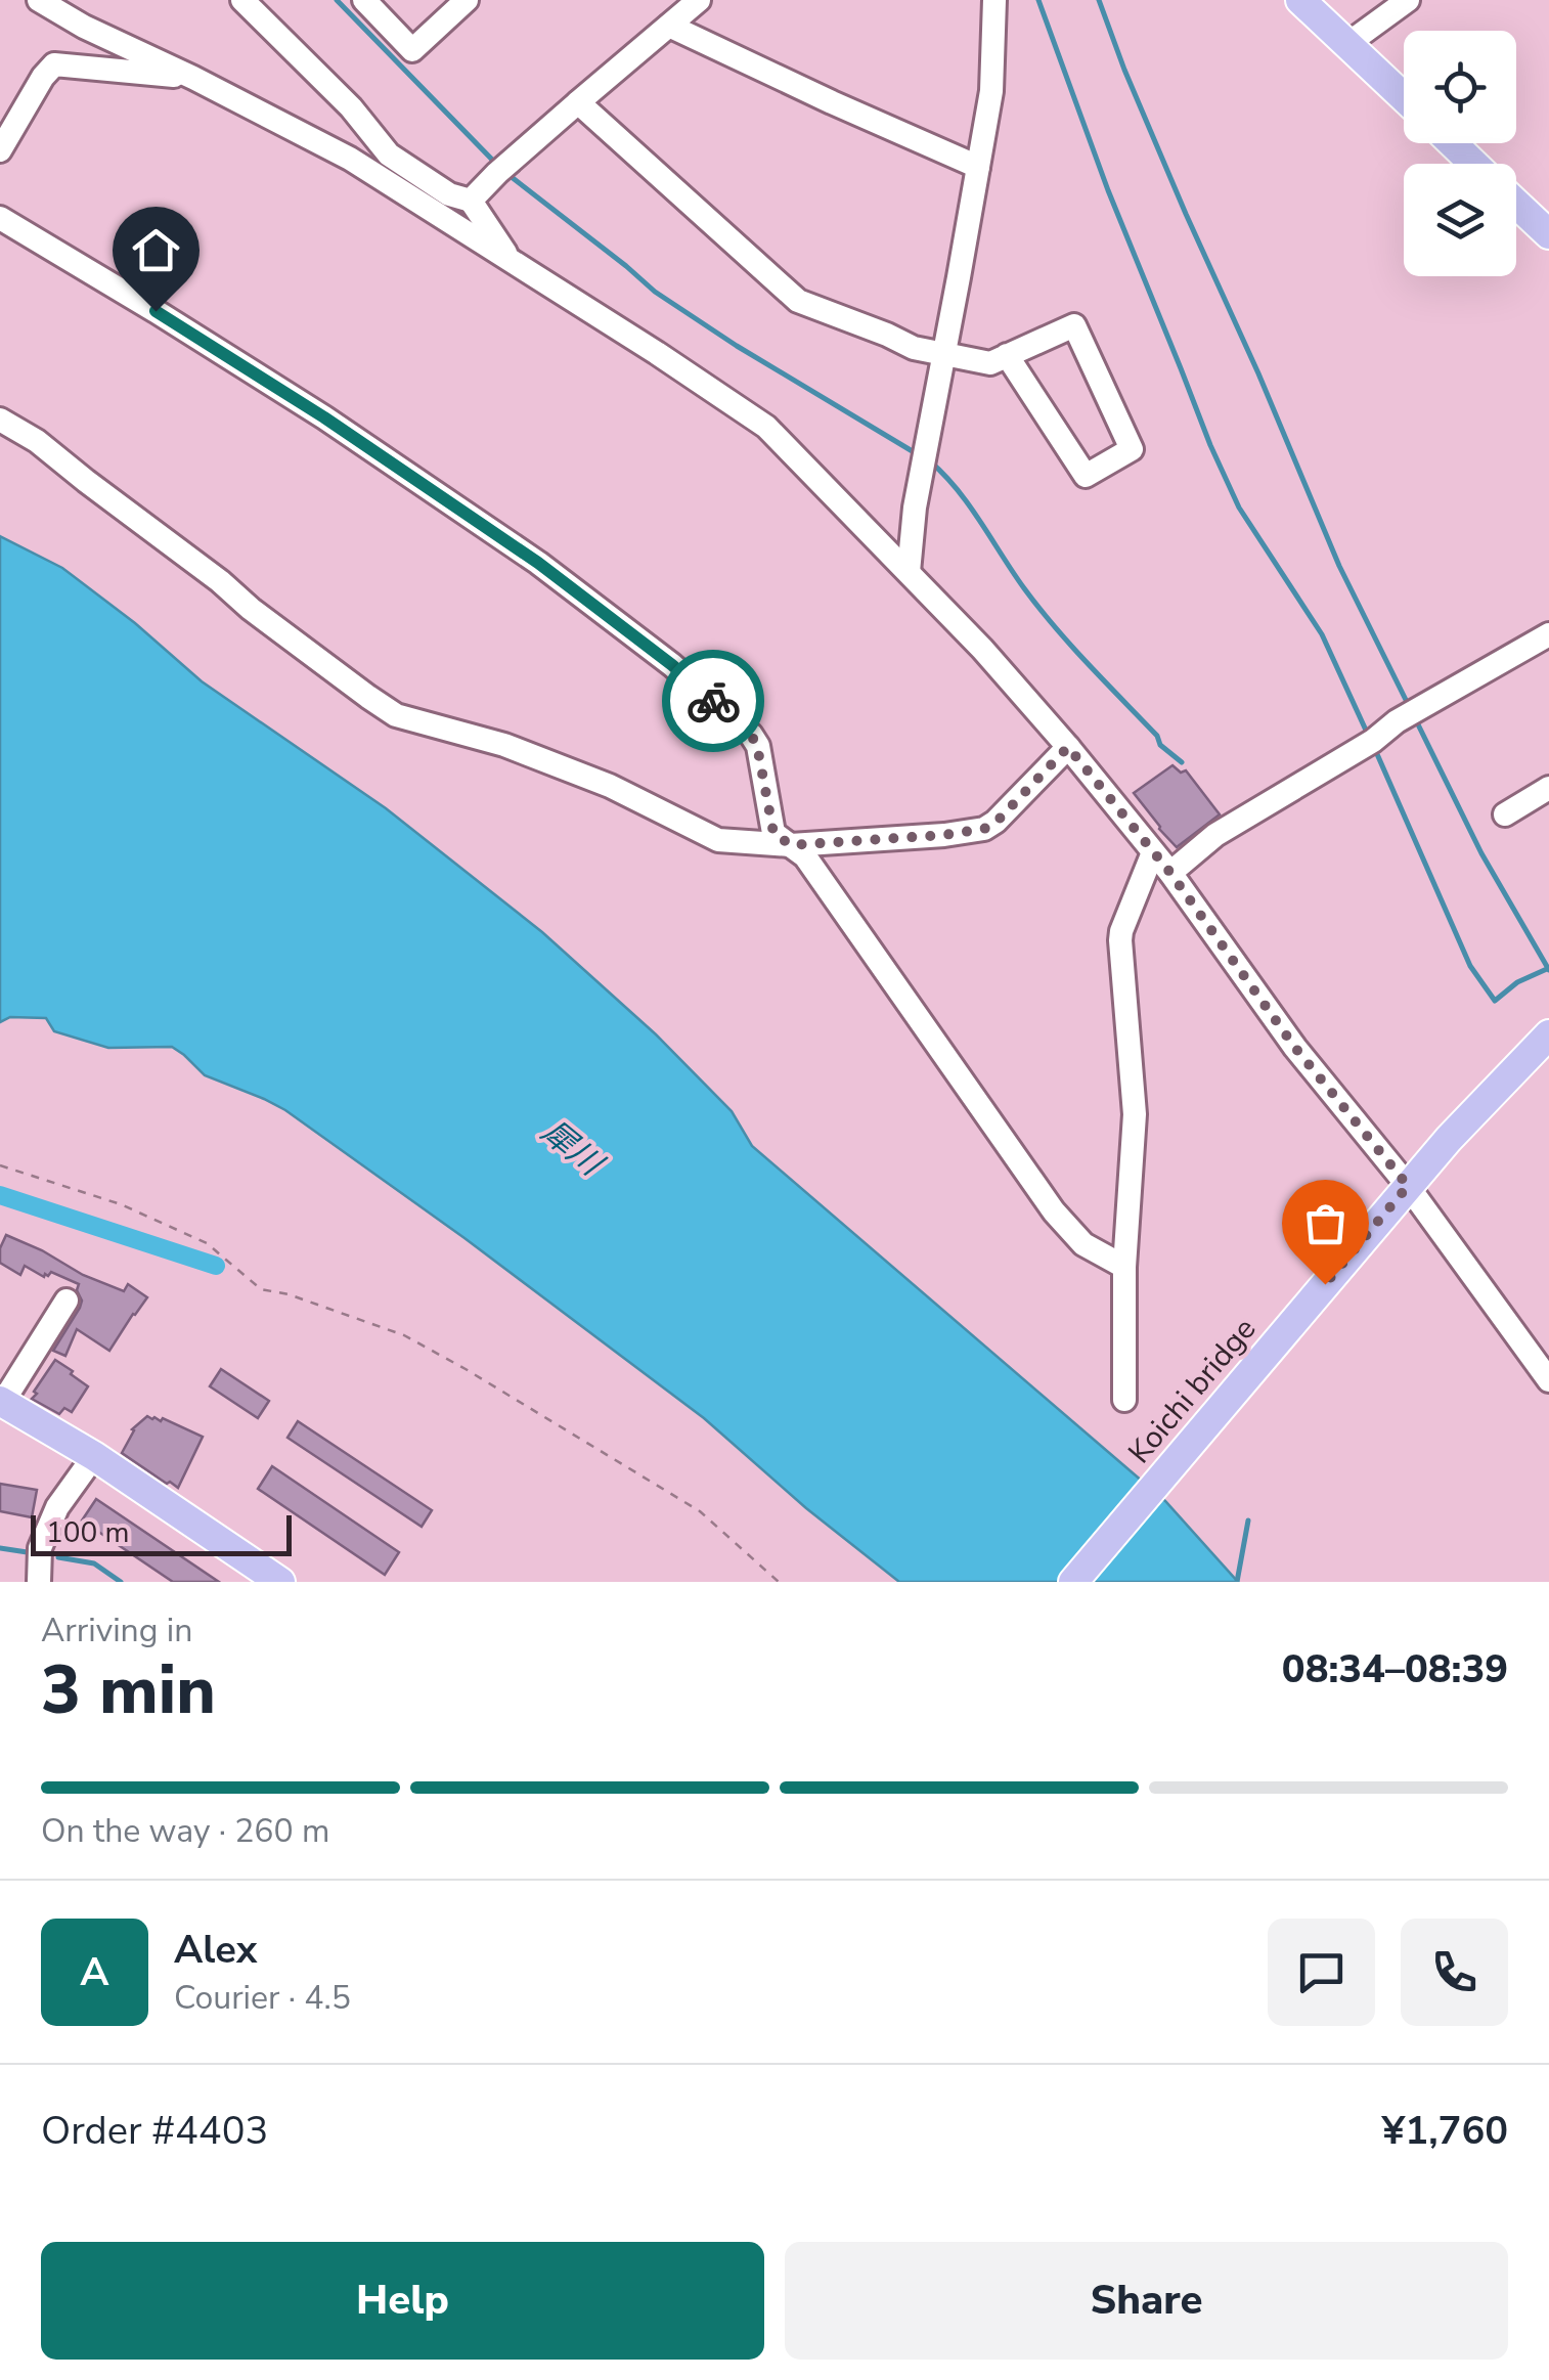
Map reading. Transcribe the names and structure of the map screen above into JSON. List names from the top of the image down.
{
  "streets": {
    "main road": ["Koichi bridge"]
  },
  "water": ["犀川"],
  "scale_bar": "100 m",
  "page": {
    "scale": "100 m",
    "heading": ["3 min", "Arriving in", "08:34–08:39"],
    "panel": [
      "Alex",
      "Courier · 4.5",
      "Order #4403",
      "¥1,760"
    ],
    "bar": "On the way · 260 m",
    "round": "A",
    "buttons": ["Help", "Share"]
  }
}
